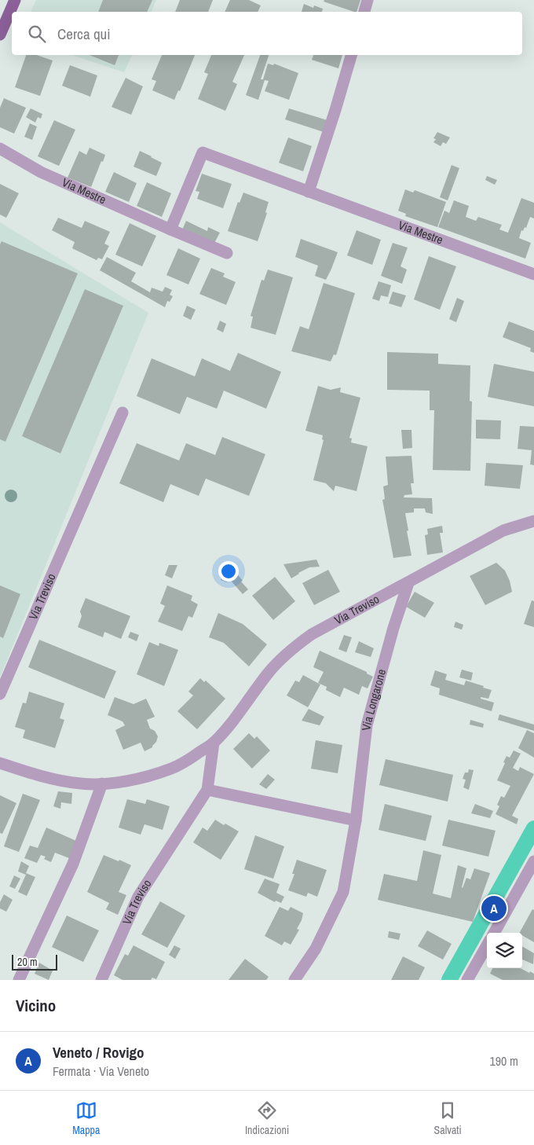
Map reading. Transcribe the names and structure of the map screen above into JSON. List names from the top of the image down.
{
  "streets": {
    "street": ["Via Mestre", "Via Treviso", "Via Longarone"]
  },
  "crossings": [
    ["Via Treviso", "Via Longarone"]
  ],
  "scale_bar": "20 m",
  "page": {
    "search": "Cerca qui",
    "pins": "A",
    "scale": "20 m",
    "heading": "Vicino",
    "list": [
      {
        "mark": "A",
        "name": "Veneto / Rovigo",
        "note": "Fermata · Via Veneto",
        "value": "190 m"
      }
    ],
    "nav": ["Mappa", "Indicazioni", "Salvati"]
  }
}
